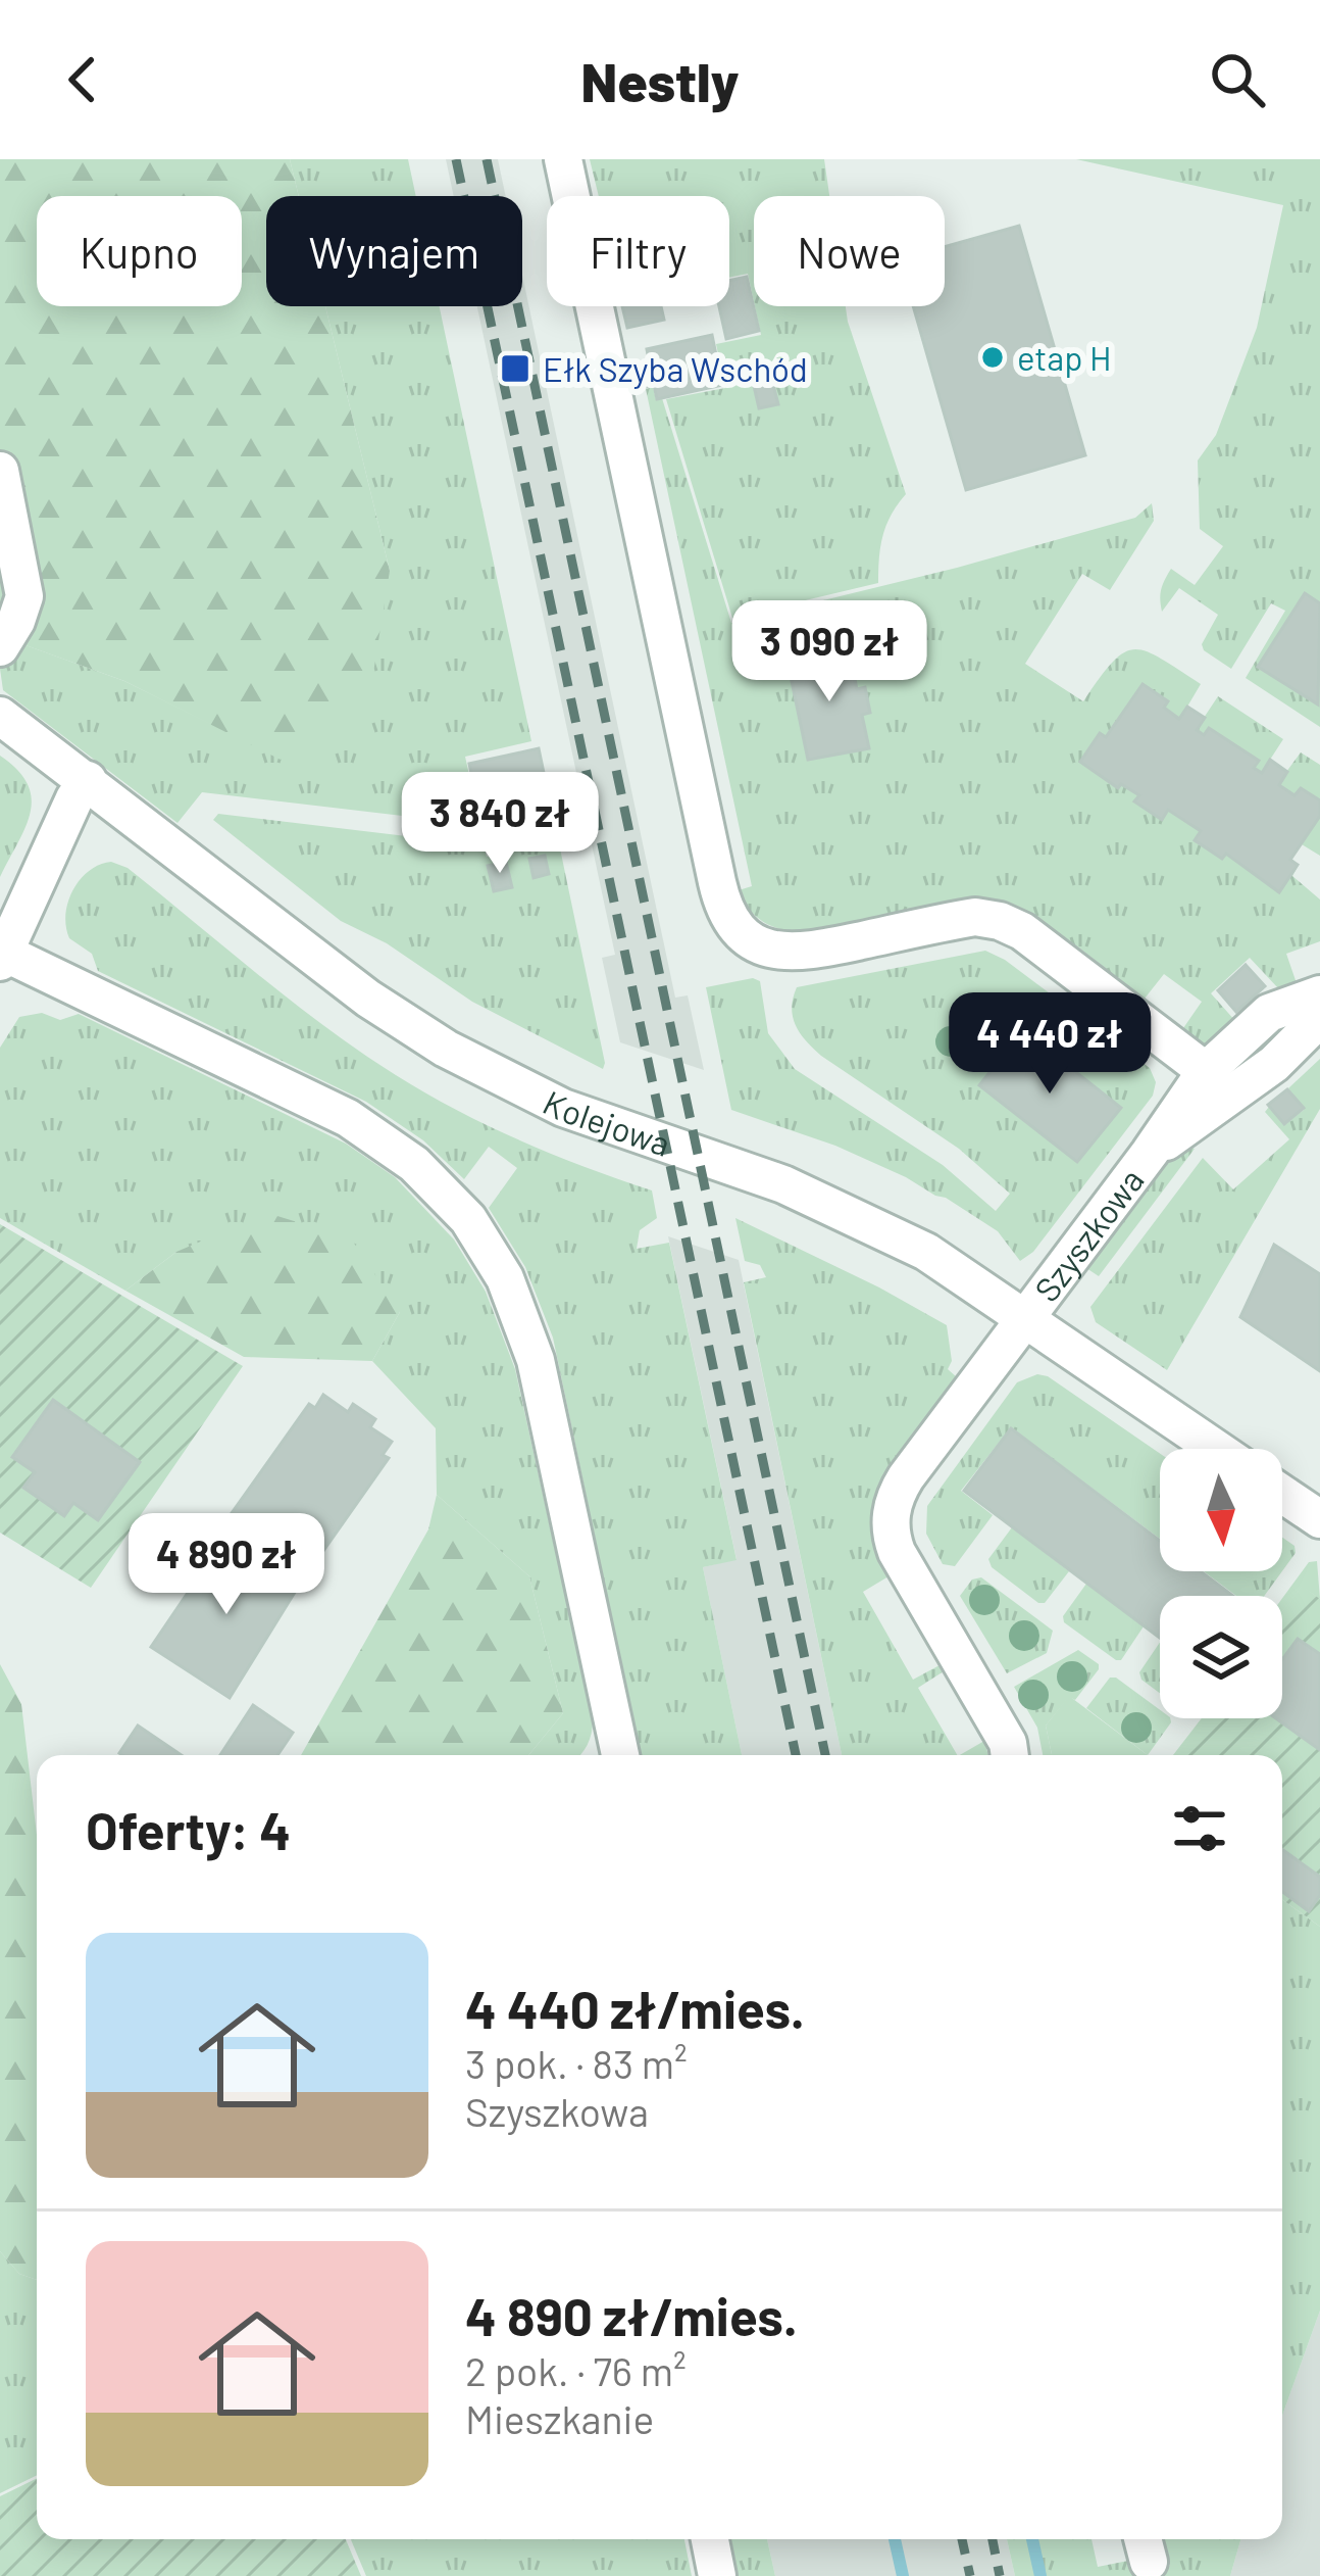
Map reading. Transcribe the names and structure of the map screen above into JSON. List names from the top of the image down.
{
  "streets": {
    "street": ["Kolejowa", "Szyszkowa"]
  },
  "crossings": [
    ["Kolejowa", "Szyszkowa"]
  ],
  "places": {
    "other": ["etap H"],
    "transit": ["Ełk Szyba Wschód"]
  },
  "north": "bottom",
  "page": {
    "header": "Nestly",
    "chip": [
      "Kupno",
      "Wynajem",
      "Filtry",
      "Nowe"
    ],
    "price": [
      "3 090 zł",
      "3 840 zł",
      "4 440 zł",
      "4 890 zł"
    ],
    "heading": "Oferty: 4",
    "list": [
      {
        "name": "4 440 zł/mies.",
        "note": "3 pok. · 83 m² · Szyszkowa"
      },
      {
        "name": "4 890 zł/mies.",
        "note": "2 pok. · 76 m² · Mieszkanie"
      }
    ]
  }
}
